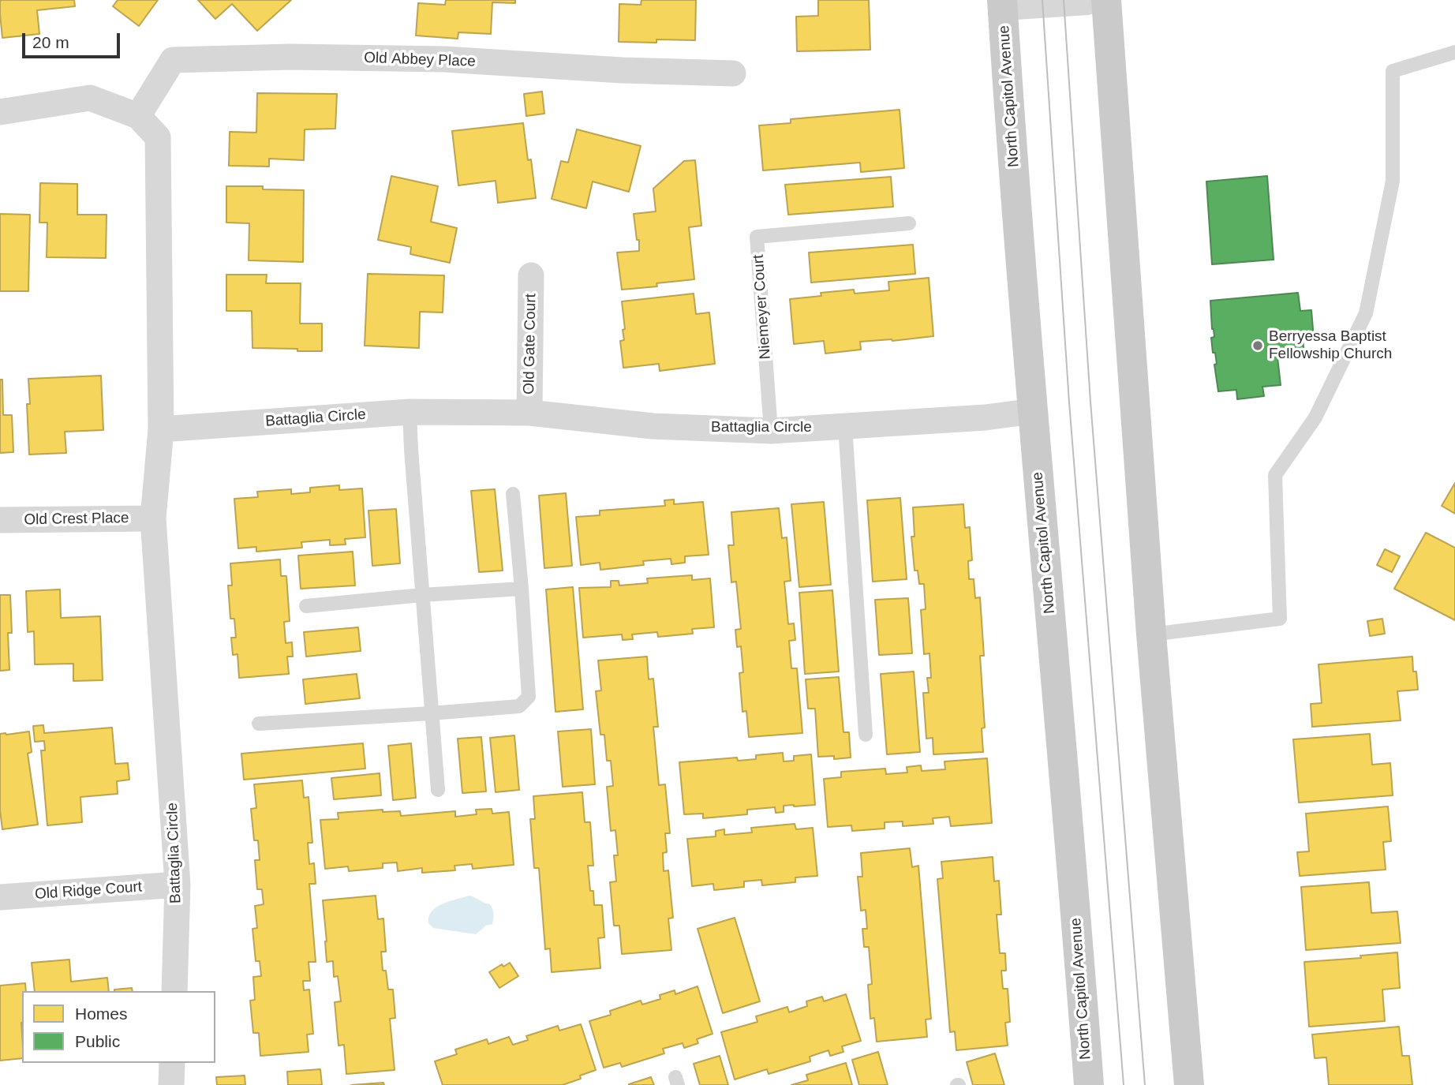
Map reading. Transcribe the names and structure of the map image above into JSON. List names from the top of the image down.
{
  "streets": {
    "main road": ["North Capitol Avenue"],
    "street": [
      "Old Abbey Place",
      "Old Gate Court",
      "Battaglia Circle",
      "Old Crest Place",
      "Old Ridge Court"
    ],
    "lane": ["Niemeyer Court"]
  },
  "crossings": [
    ["North Capitol Avenue", "Battaglia Circle"],
    ["Niemeyer Court", "Battaglia Circle"],
    ["Old Gate Court", "Battaglia Circle"],
    ["Battaglia Circle", "Old Crest Place"],
    ["Battaglia Circle", "Old Ridge Court"]
  ],
  "places": ["Berryessa Baptist Fellowship Church"],
  "legend": ["Homes", "Public"],
  "scale_bar": "20 m"
}
